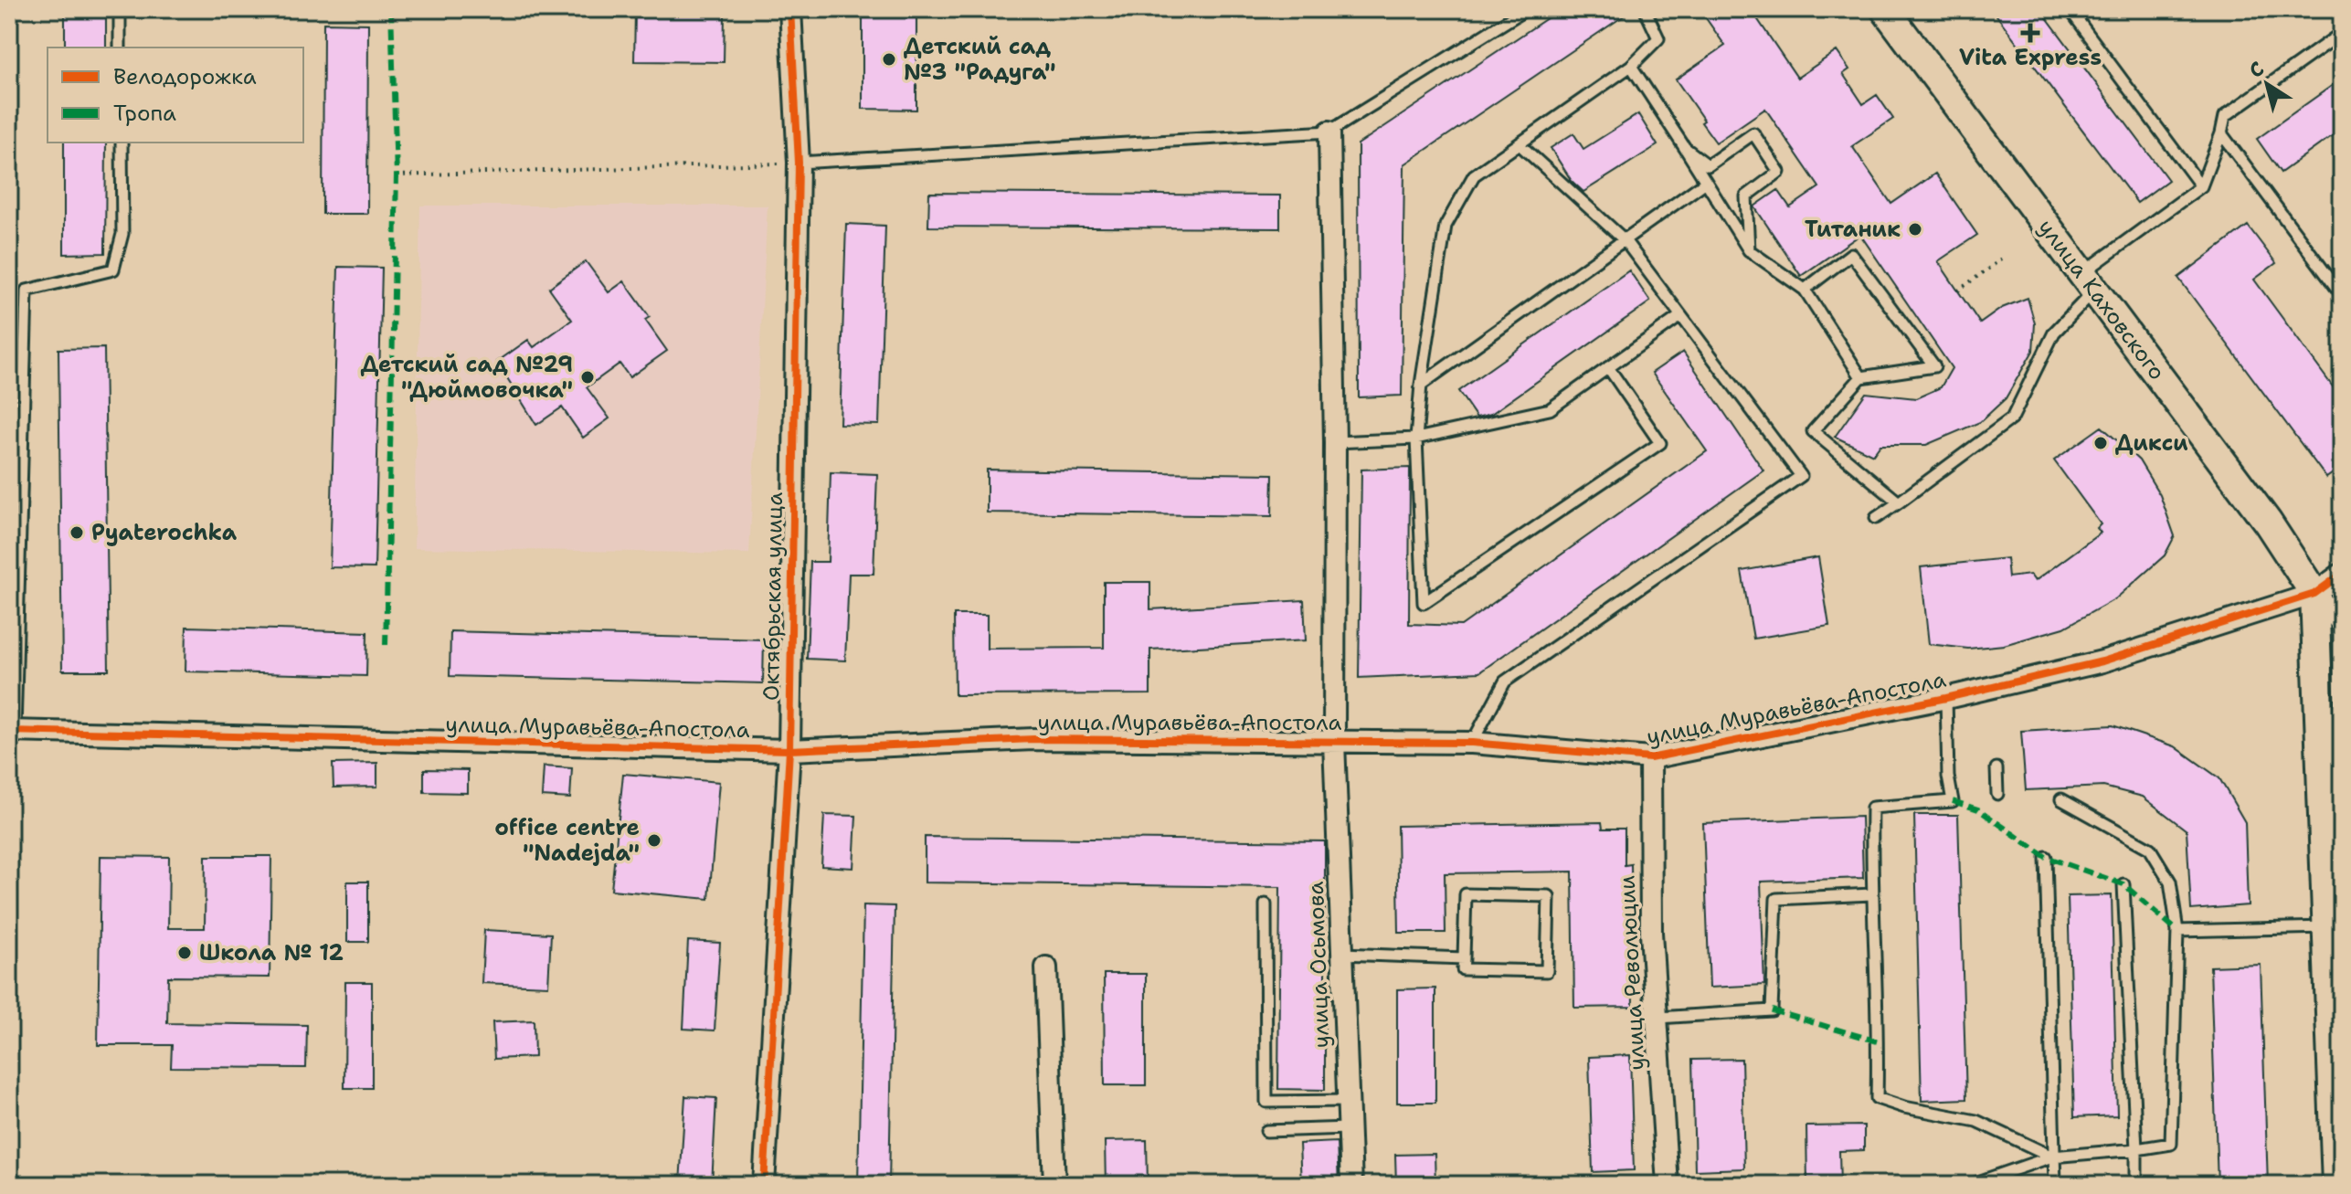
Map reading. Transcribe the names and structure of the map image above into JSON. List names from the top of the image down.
{
  "streets": {
    "main road": ["улица Каховского"],
    "street": [
      "Октябрьская улица",
      "улица Муравьёва-Апостола",
      "улица Осьмова",
      "улица Революции"
    ]
  },
  "crossings": [
    ["улица Каховского", "улица Муравьёва-Апостола"],
    ["Октябрьская улица", "улица Муравьёва-Апостола"],
    ["улица Муравьёва-Апостола", "улица Осьмова"],
    ["улица Муравьёва-Апостола", "улица Революции"]
  ],
  "places": {
    "health": ["Vita Express"],
    "other": [
      "Детский сад №3 \"Радуга\"",
      "Титаник",
      "Детский сад №29 \"Дюймовочка\"",
      "Дикси",
      "Pyaterochka",
      "office centre \"Nadejda\"",
      "Школа № 12"
    ]
  },
  "legend": ["Велодорожка", "Тропа"],
  "north": "top left"
}
